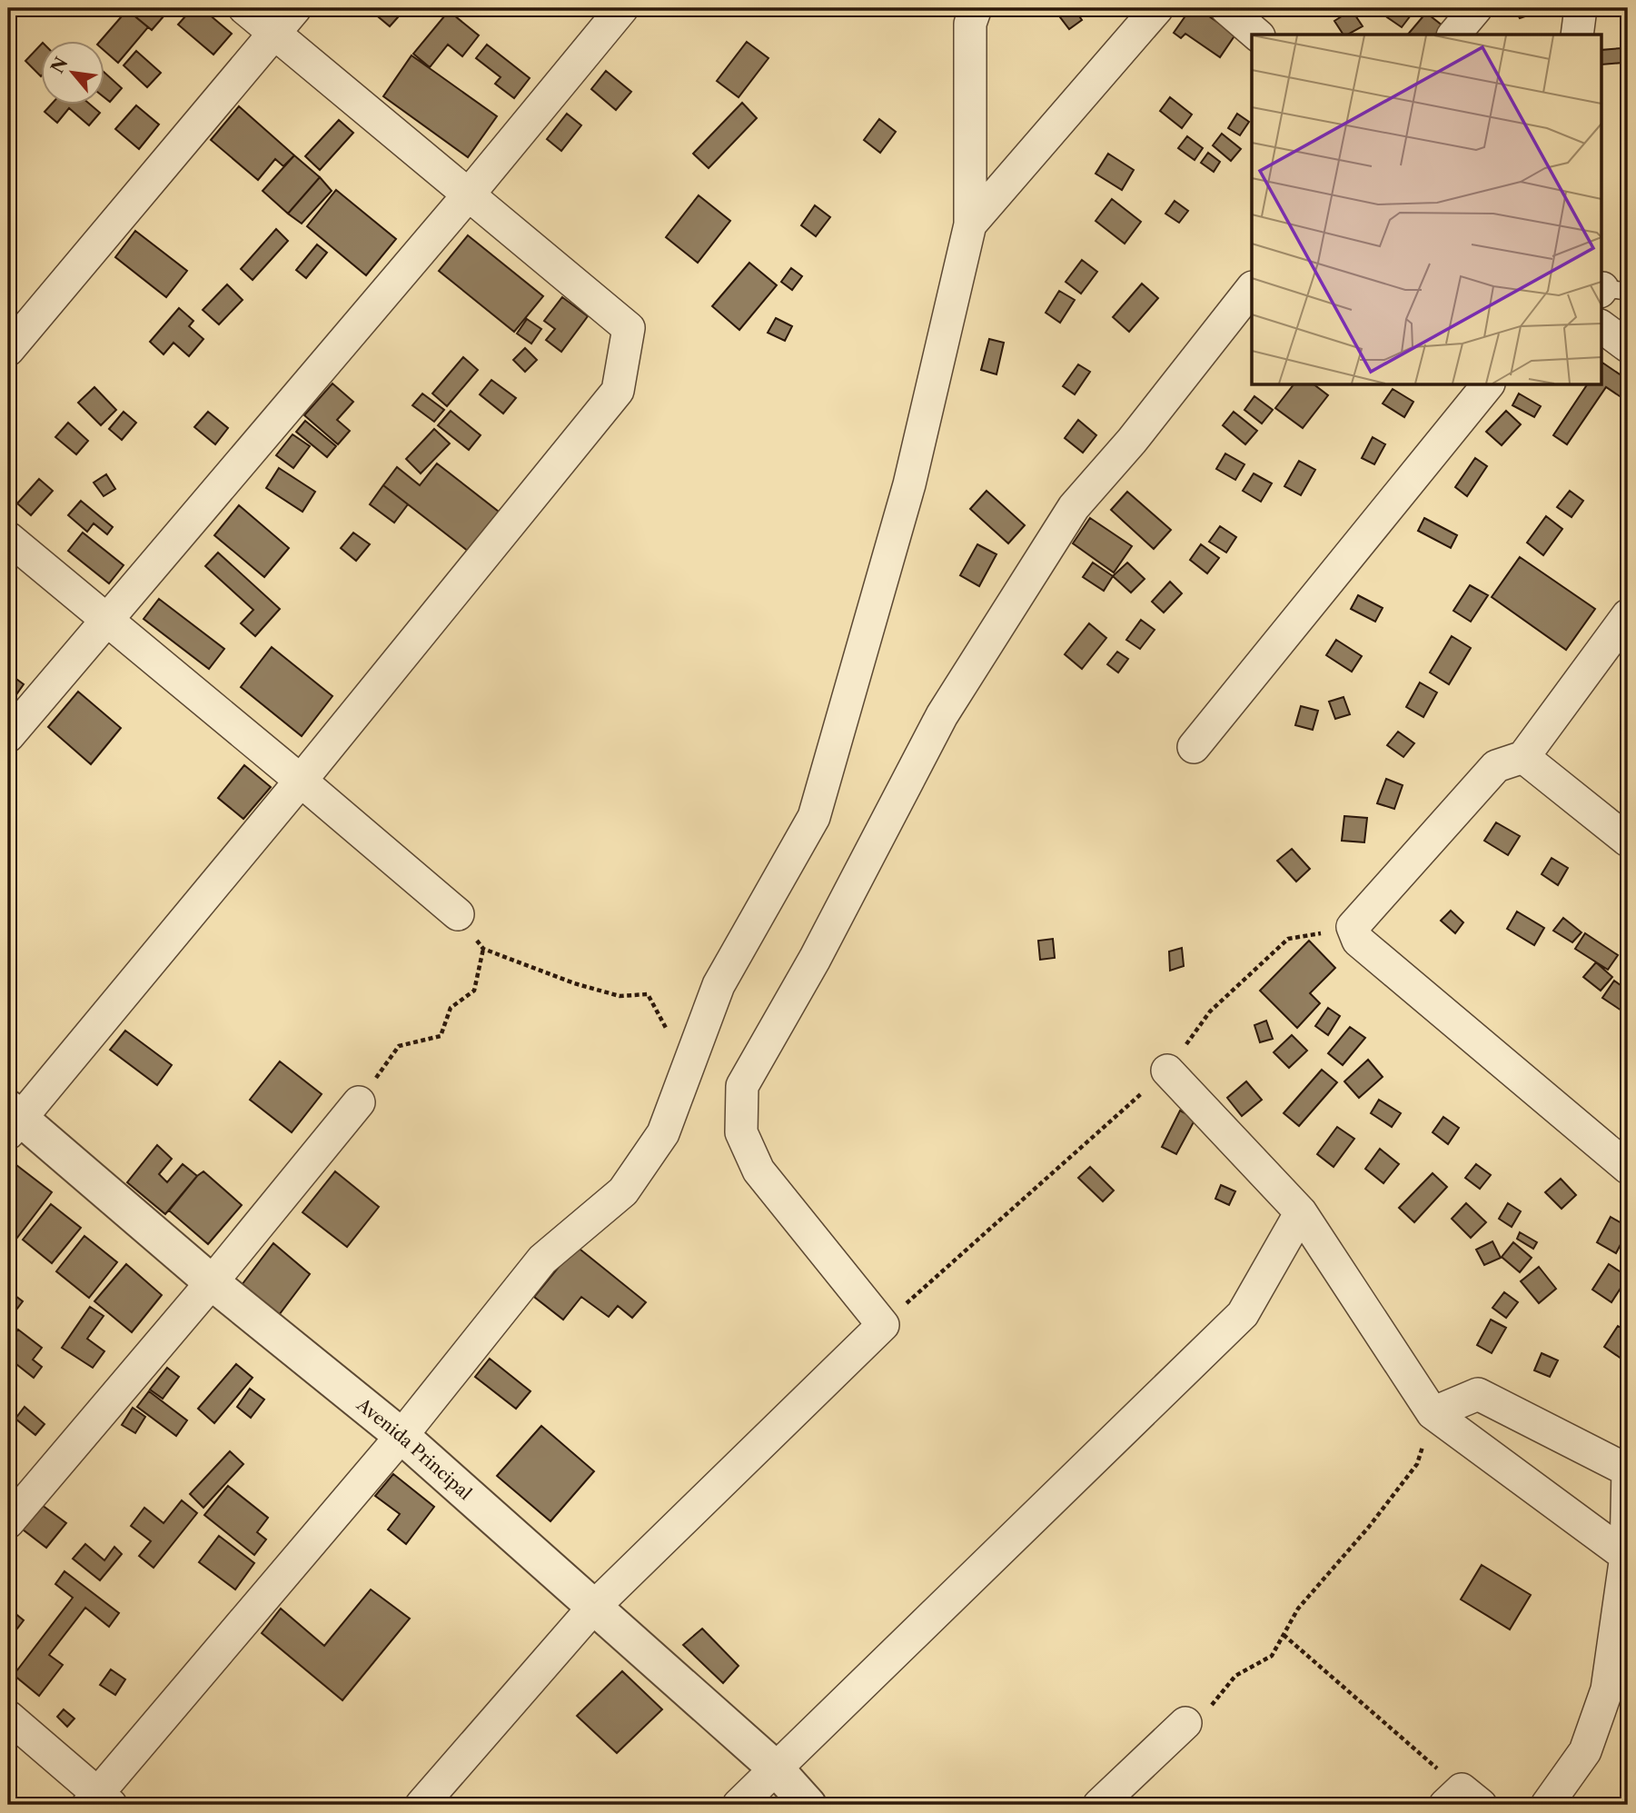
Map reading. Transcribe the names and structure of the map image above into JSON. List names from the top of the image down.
{
  "streets": {
    "street": ["Avenida Principal"]
  },
  "north": "top left"
}
